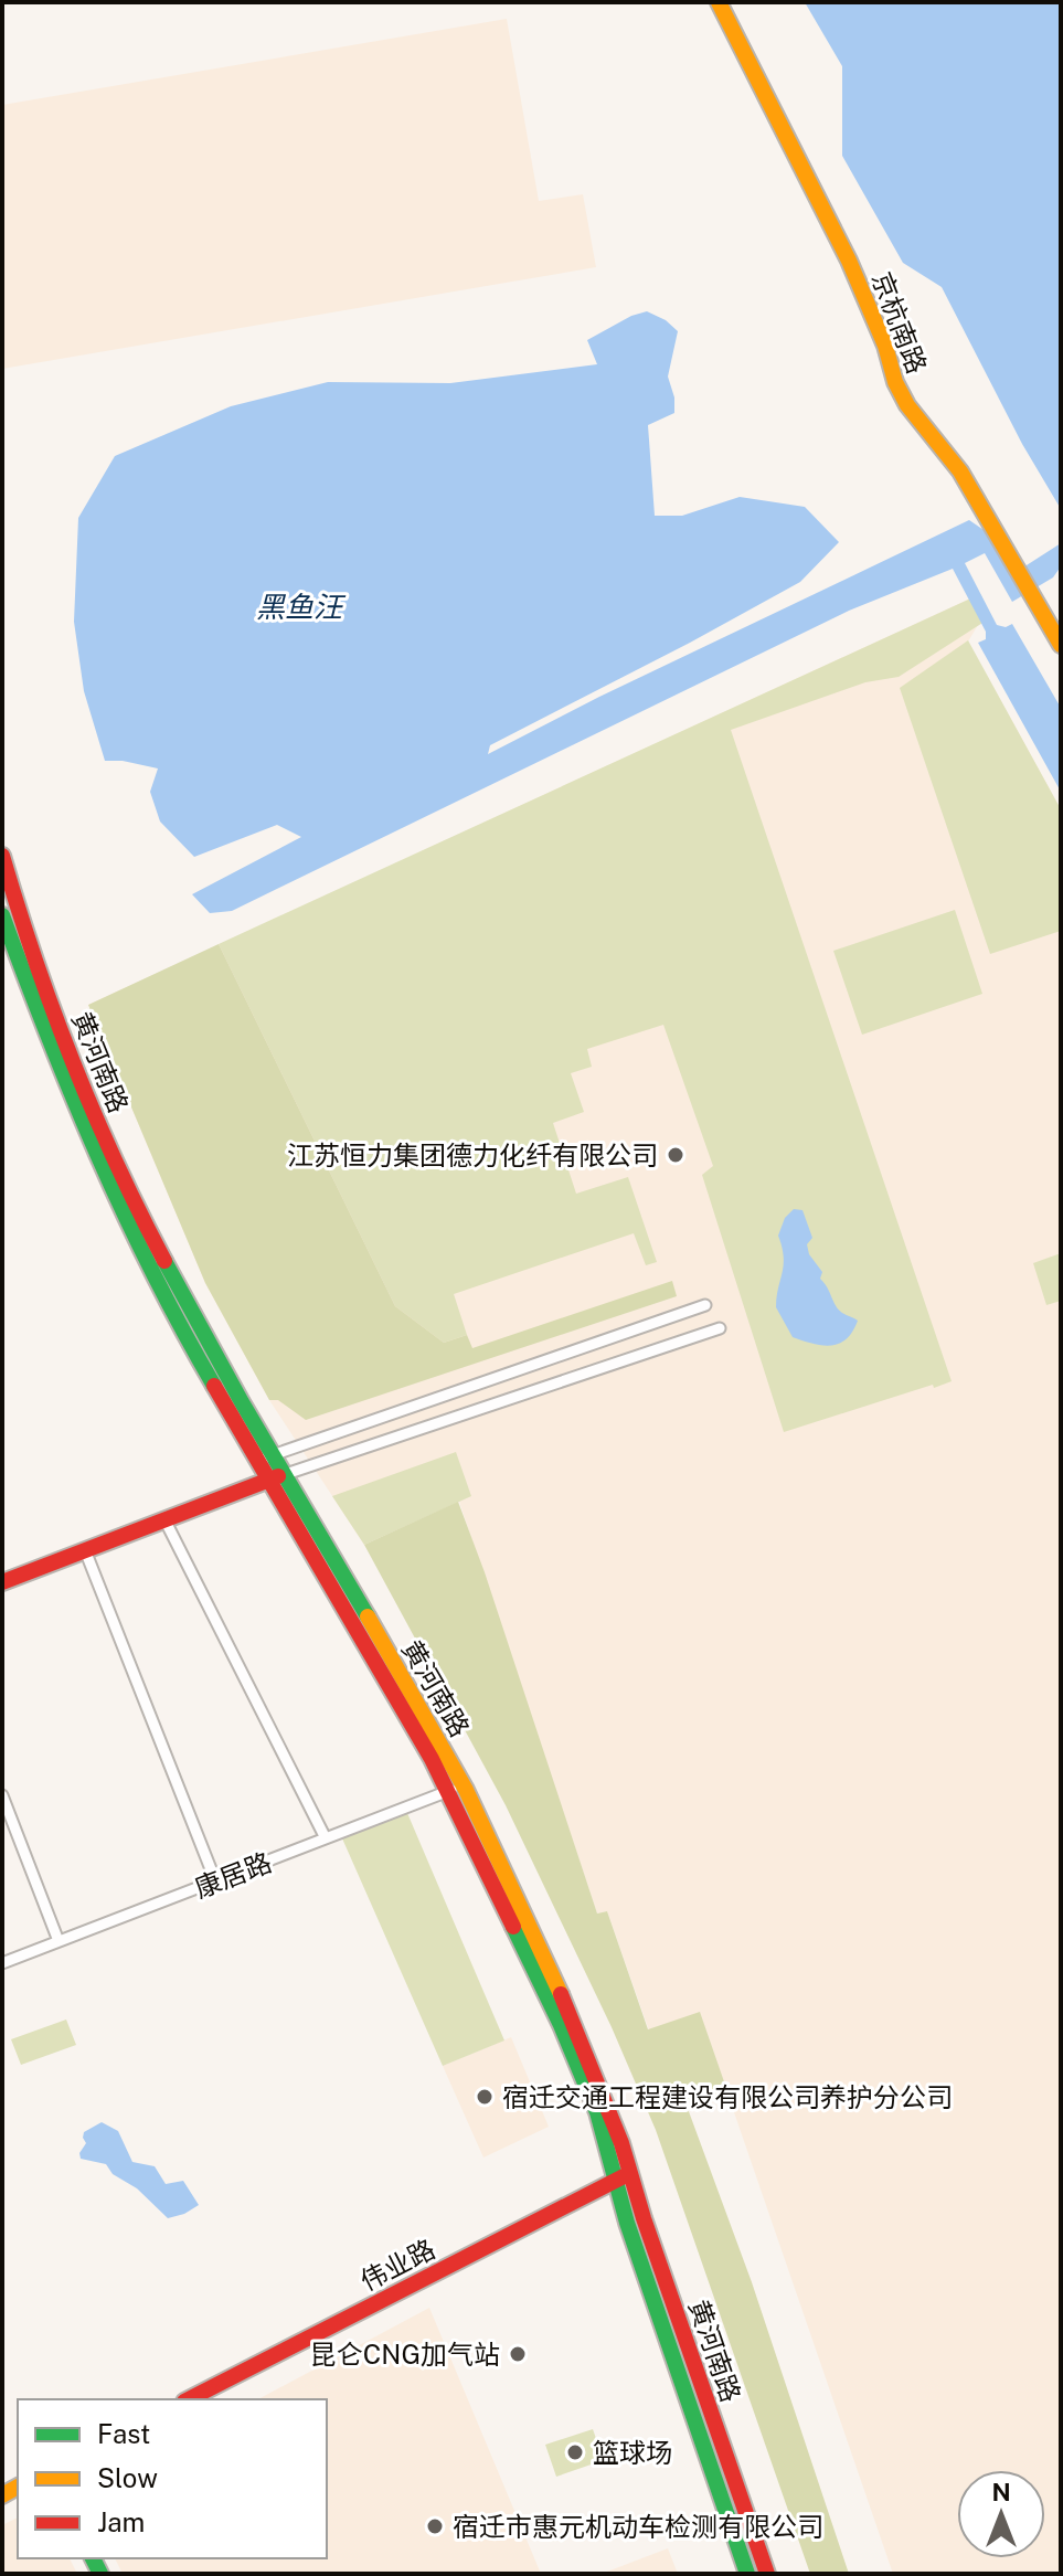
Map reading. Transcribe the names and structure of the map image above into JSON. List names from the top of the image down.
{
  "streets": {
    "main road": ["京杭南路", "黄河南路", "伟业路"],
    "street": ["康居路"]
  },
  "crossings": [
    ["黄河南路", "康居路"],
    ["黄河南路", "伟业路"]
  ],
  "water": ["黑鱼汪"],
  "places": [
    "江苏恒力集团德力化纤有限公司",
    "宿迁交通工程建设有限公司养护分公司",
    "昆仑CNG加气站",
    "篮球场",
    "宿迁市惠元机动车检测有限公司"
  ],
  "legend": ["Fast", "Slow", "Jam"],
  "north": "top"
}
